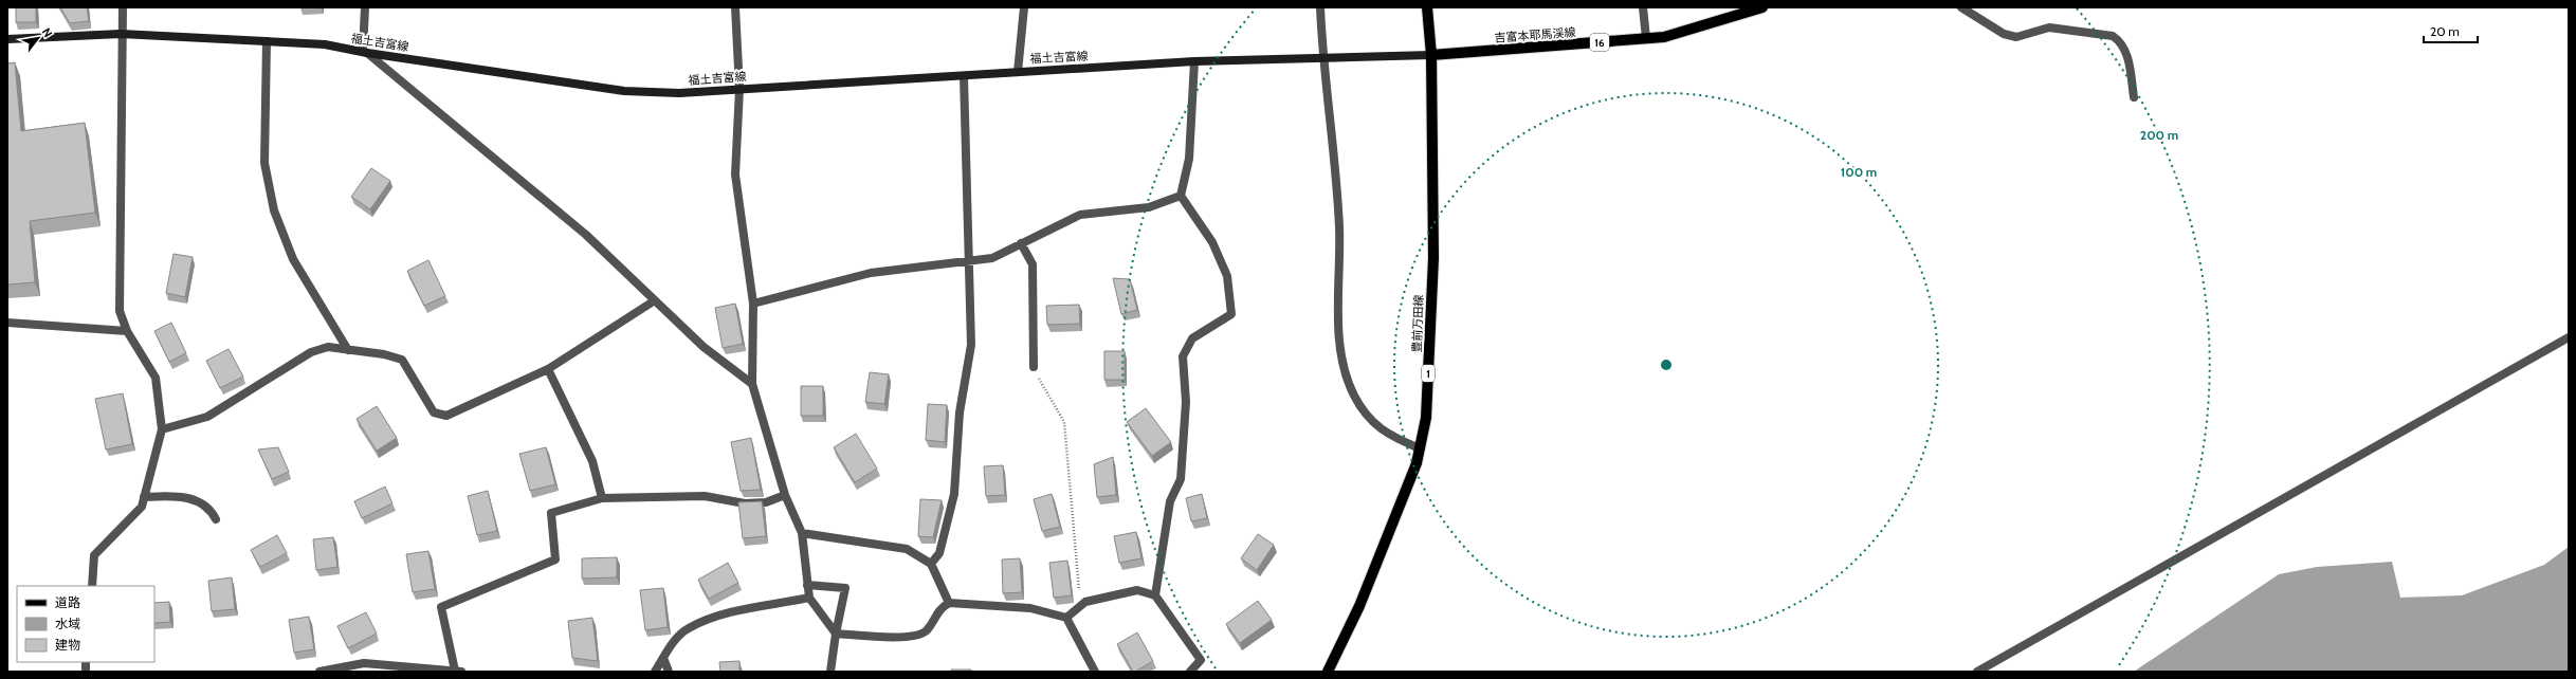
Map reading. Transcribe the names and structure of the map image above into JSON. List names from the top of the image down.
{
  "streets": {
    "main road": [
      "吉富本耶馬渓線",
      "福土吉富線",
      "16",
      "豊前万田線",
      "1"
    ]
  },
  "crossings": [
    ["吉富本耶馬渓線", "福土吉富線"],
    ["吉富本耶馬渓線", "豊前万田線"],
    ["福土吉富線", "豊前万田線"]
  ],
  "legend": ["道路", "水域", "建物"],
  "scale_bar": "20 m",
  "north": "top right",
  "rings": ["200 m", "100 m"]
}
